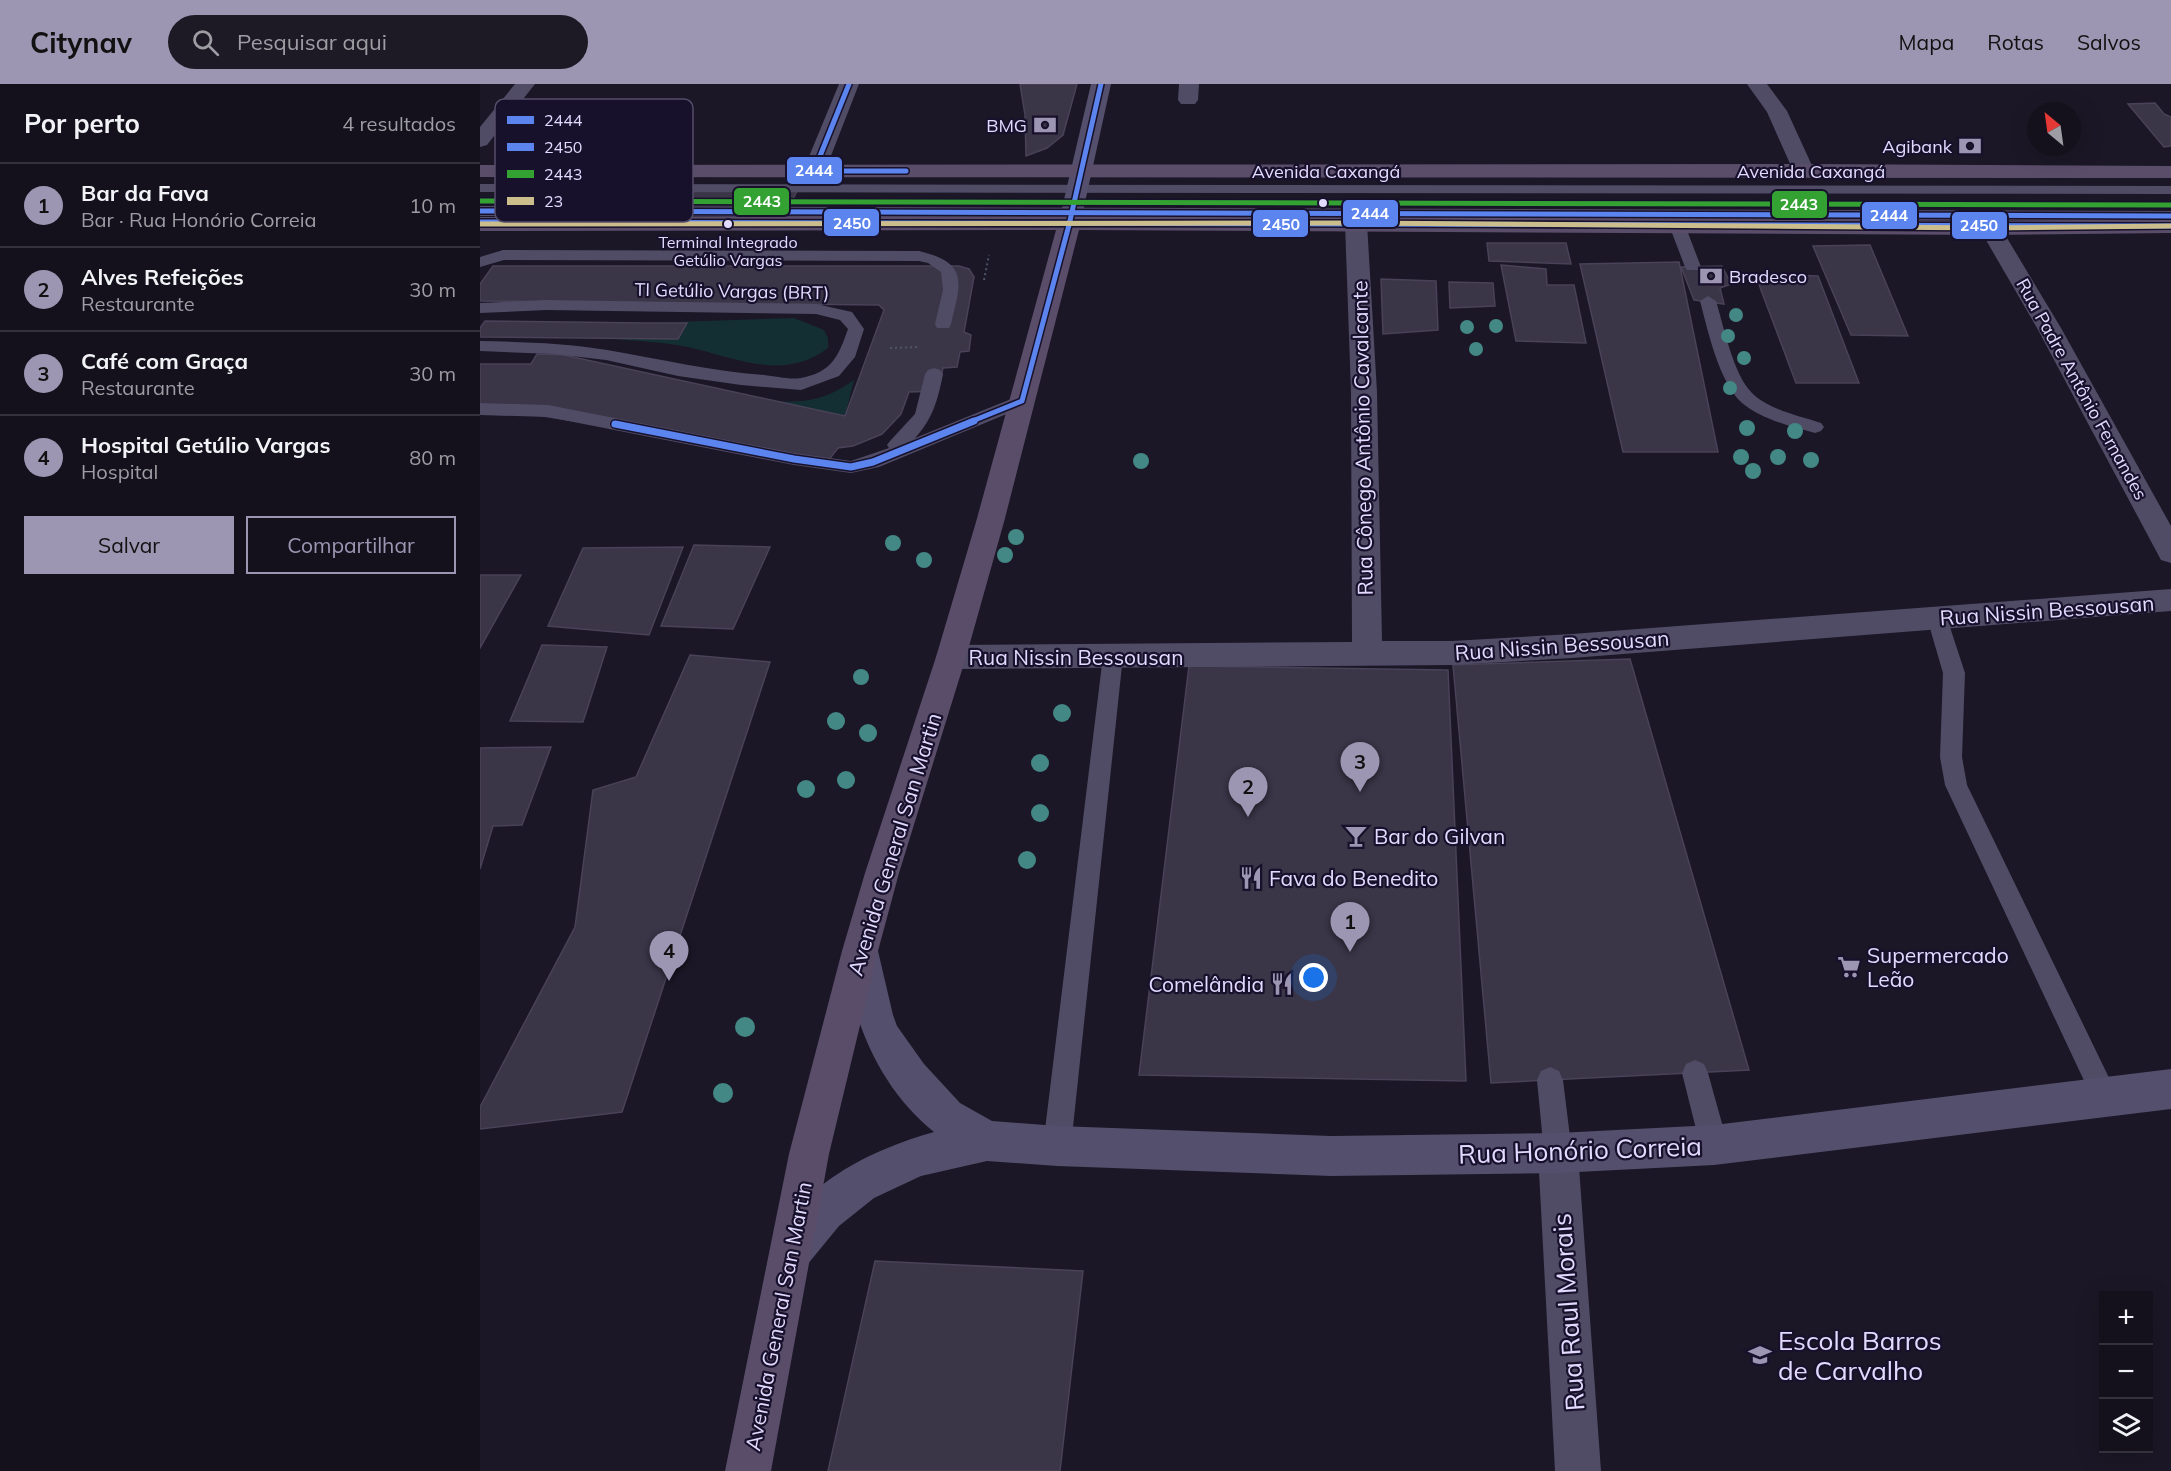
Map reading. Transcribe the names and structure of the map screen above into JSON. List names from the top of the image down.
{
  "streets": {
    "main road": ["Avenida Caxangá", "Avenida General San Martin", "Rua Honório Correia"],
    "street": [
      "Rua Padre Antônio Fernandes",
      "Rua Cônego Antônio Cavalcante",
      "Rua Nissin Bessousan",
      "Rua Raul Morais"
    ],
    "lane": ["TI Getúlio Vargas (BRT)"]
  },
  "crossings": [
    ["Rua Cônego Antônio Cavalcante", "Rua Nissin Bessousan"],
    ["Rua Nissin Bessousan", "Avenida General San Martin"],
    ["Avenida General San Martin", "Rua Honório Correia"],
    ["Rua Honório Correia", "Rua Raul Morais"]
  ],
  "places": {
    "bank": ["BMG", "Agibank", "Bradesco"],
    "other": ["Terminal Integrado Getúlio Vargas"],
    "bar": ["Bar do Gilvan"],
    "restaurant": ["Fava do Benedito", "Comelândia"],
    "supermarket": ["Supermercado Leão"],
    "school or university": ["Escola Barros de Carvalho"]
  },
  "lines": [
    "transit line 2444",
    "transit line 2443",
    "transit line 2450",
    "transit line 23"
  ],
  "legend": [
    "2444",
    "2450",
    "2443",
    "23"
  ],
  "north": "top left",
  "page": {
    "header": "Citynav",
    "search": "Pesquisar aqui",
    "nav": ["Mapa", "Rotas", "Salvos"],
    "heading": ["Por perto", "4 resultados"],
    "list": [
      {
        "mark": "1",
        "name": "Bar da Fava",
        "note": "Bar · Rua Honório Correia",
        "value": "10 m"
      },
      {
        "mark": "2",
        "name": "Alves Refeições",
        "note": "Restaurante",
        "value": "30 m"
      },
      {
        "mark": "3",
        "name": "Café com Graça",
        "note": "Restaurante",
        "value": "30 m"
      },
      {
        "mark": "4",
        "name": "Hospital Getúlio Vargas",
        "note": "Hospital",
        "value": "80 m"
      }
    ],
    "buttons": ["Salvar", "Compartilhar"],
    "pins": [
      "3",
      "2",
      "1",
      "4"
    ],
    "map_buttons": ["+", "−"]
  }
}
